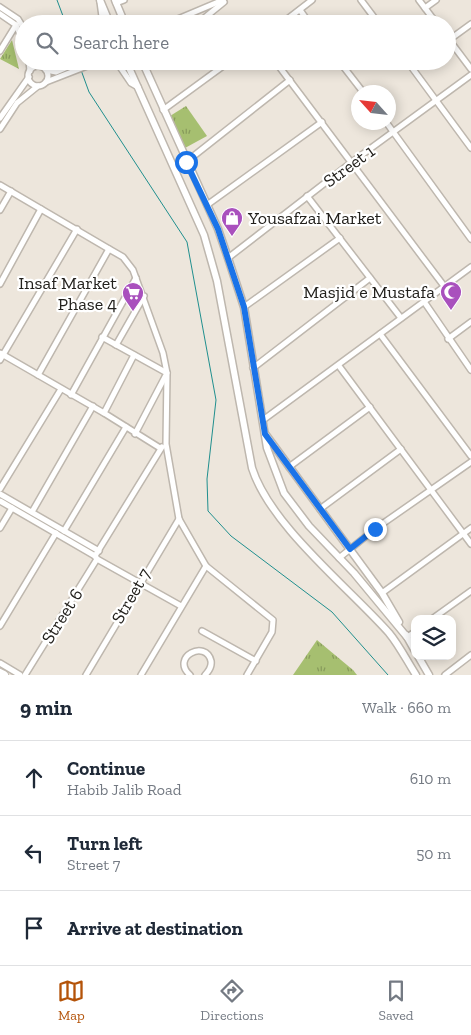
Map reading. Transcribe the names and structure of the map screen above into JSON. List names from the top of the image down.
{
  "streets": {
    "street": ["Street 1", "Street 7", "Street 6"]
  },
  "places": {
    "shop": ["Yousafzai Market"],
    "mosque": ["Masjid e Mustafa"],
    "supermarket": ["Insaf Market Phase 4"]
  },
  "north": "top left",
  "page": {
    "search": "Search here",
    "heading": ["9 min", "Walk · 660 m"],
    "list": [
      ["Continue", "Habib Jalib Road", "610 m"],
      ["Turn left", "Street 7", "50 m"],
      "Arrive at destination"
    ],
    "nav": ["Map", "Directions", "Saved"]
  }
}
